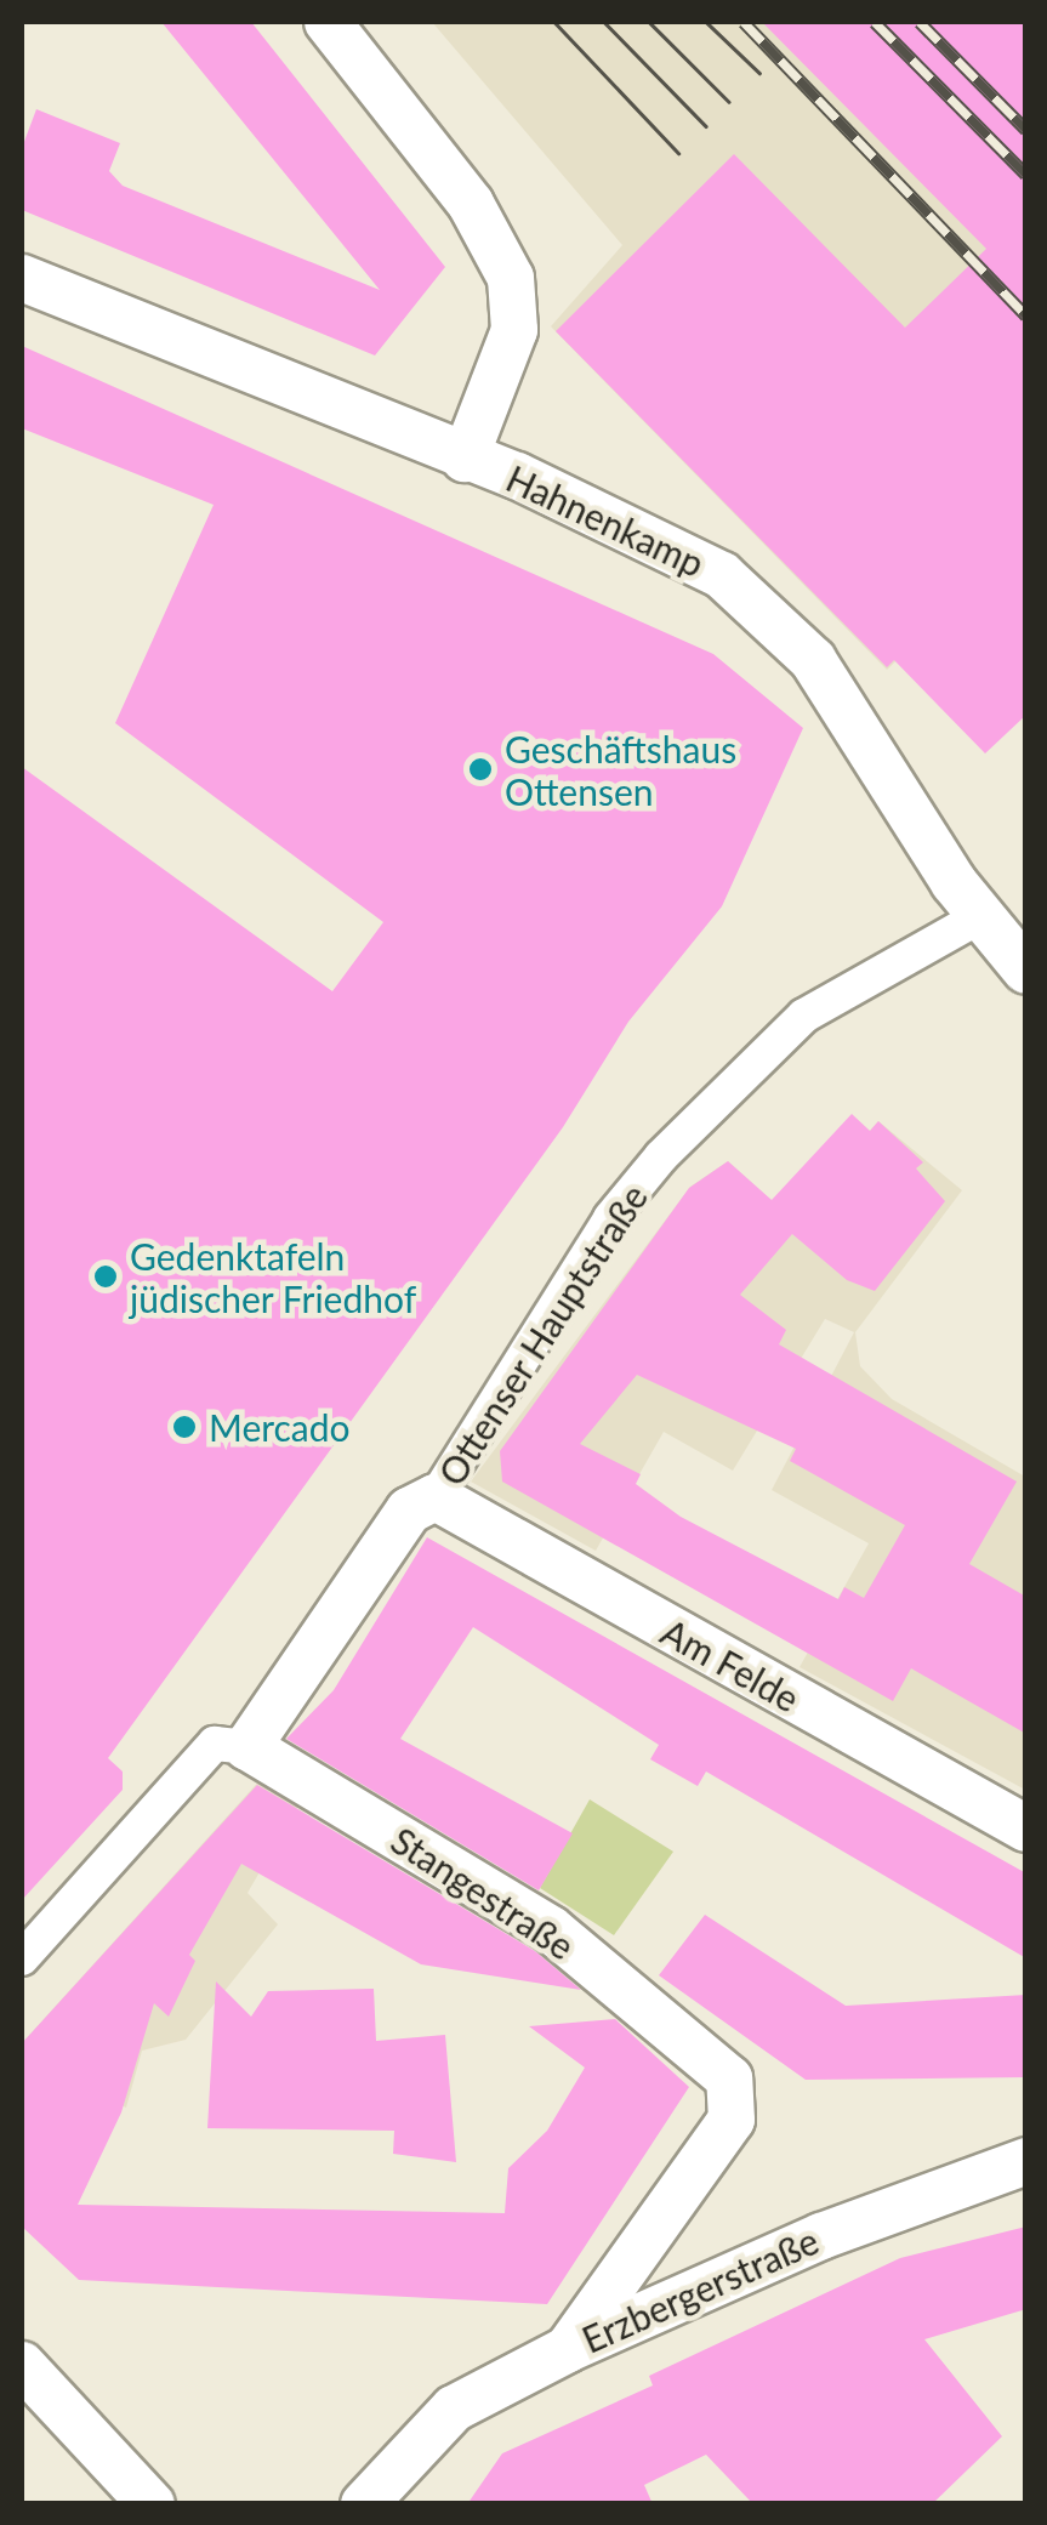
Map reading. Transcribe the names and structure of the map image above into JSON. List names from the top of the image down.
{
  "streets": {
    "street": [
      "Hahnenkamp",
      "Ottenser Hauptstraße",
      "Am Felde",
      "Stangestraße",
      "Erzbergerstraße"
    ]
  },
  "crossings": [
    ["Hahnenkamp", "Ottenser Hauptstraße"],
    ["Ottenser Hauptstraße", "Am Felde"],
    ["Ottenser Hauptstraße", "Stangestraße"],
    ["Stangestraße", "Erzbergerstraße"]
  ],
  "places": ["Geschäftshaus Ottensen", "Gedenktafeln jüdischer Friedhof", "Mercado"]
}
